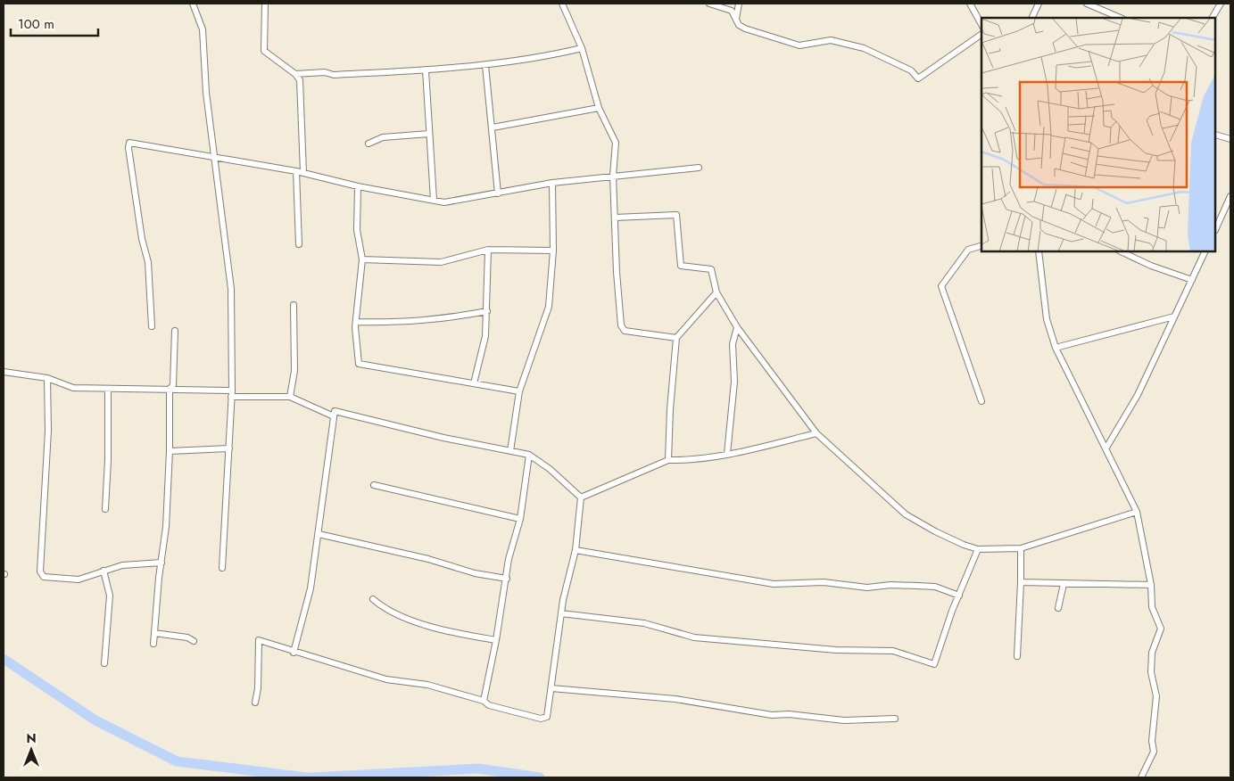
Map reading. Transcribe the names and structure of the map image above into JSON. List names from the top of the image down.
{
  "scale_bar": "100 m",
  "north": "top"
}
